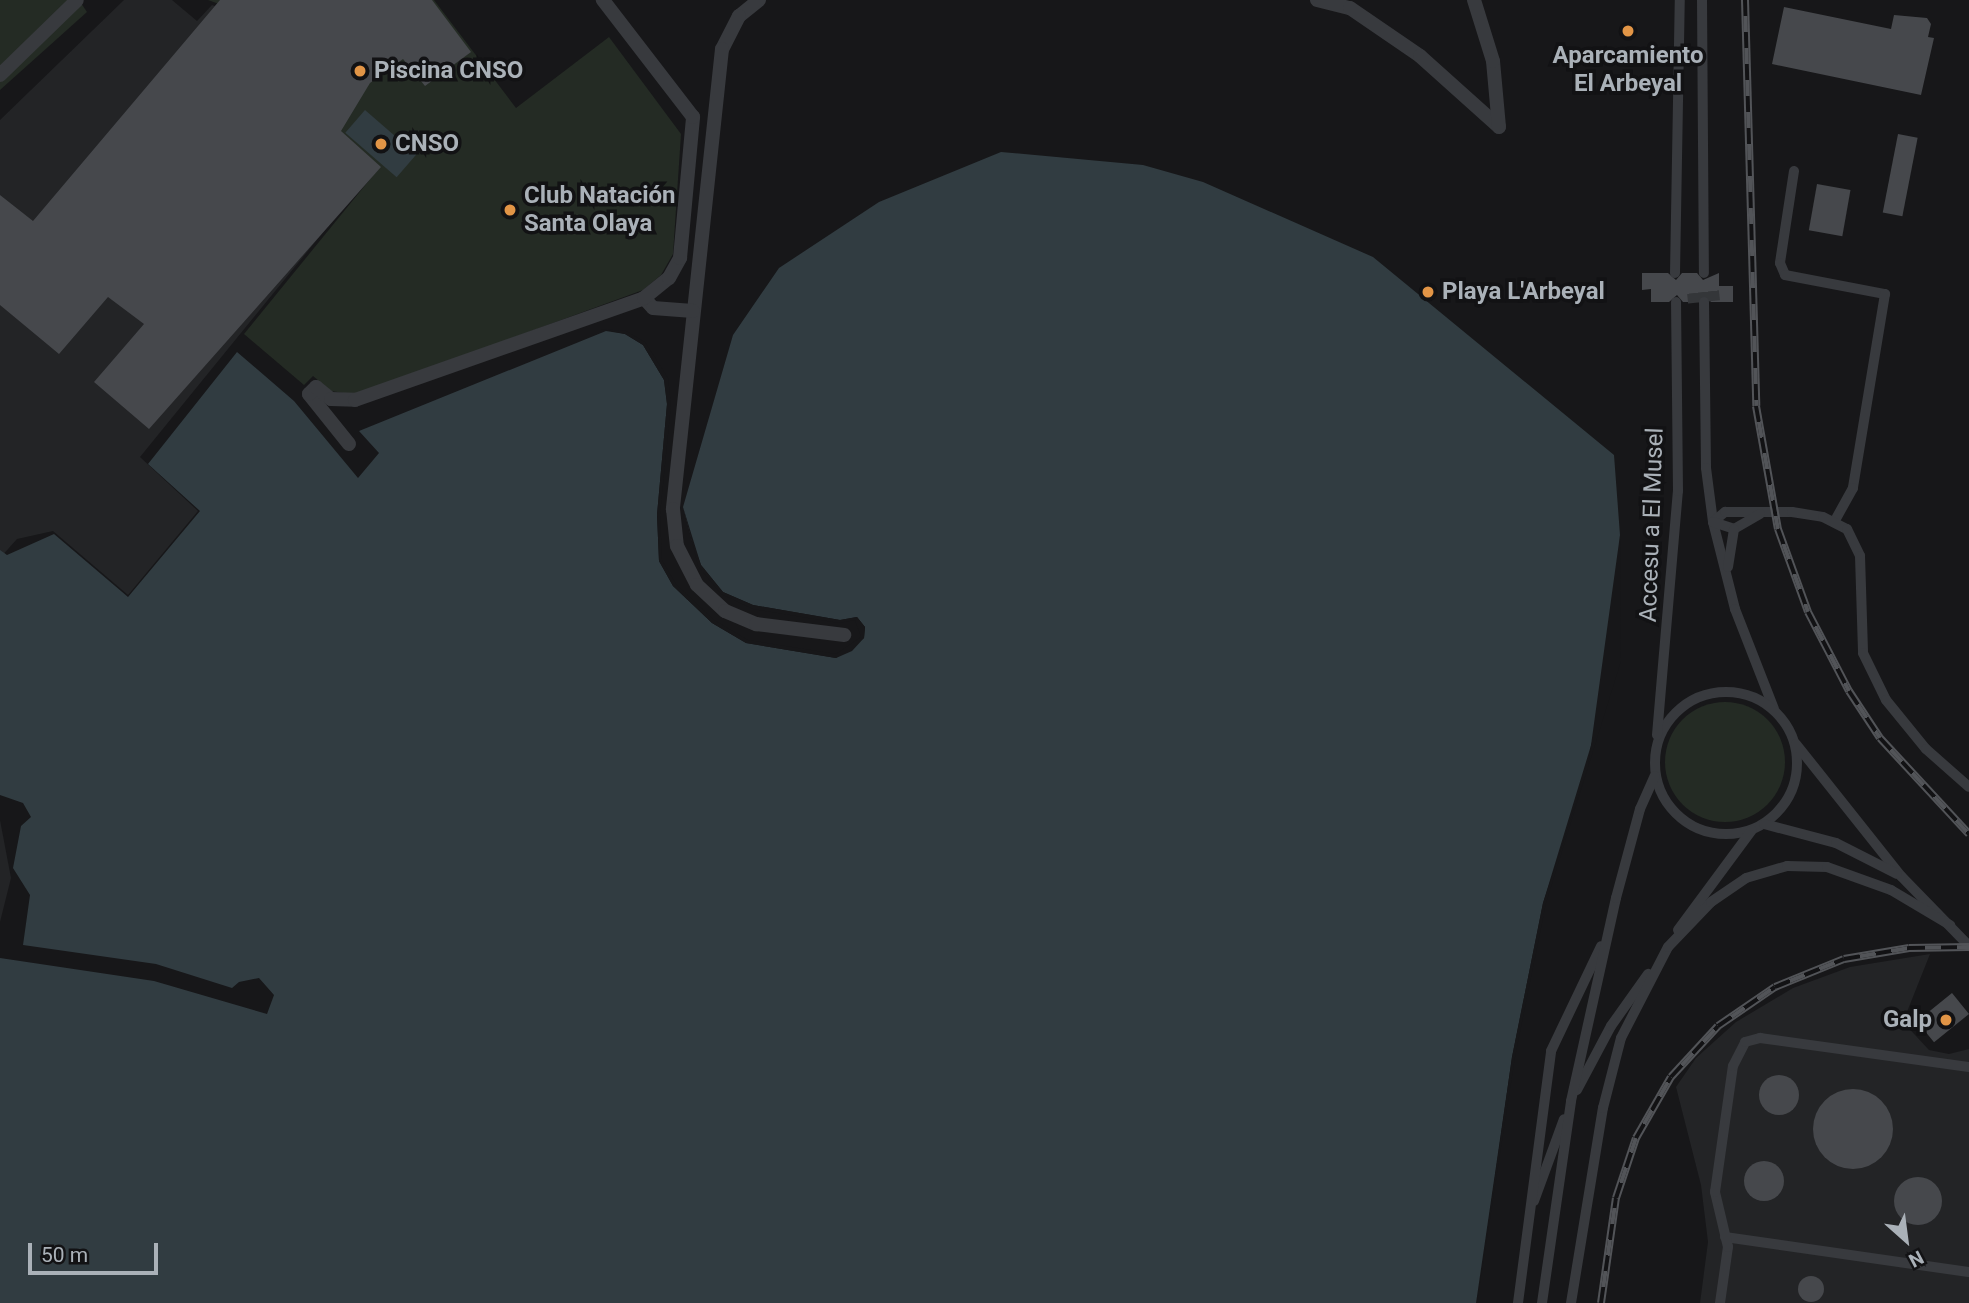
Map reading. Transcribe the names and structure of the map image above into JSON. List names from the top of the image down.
{
  "streets": {
    "lane": ["Accesu a El Musel"]
  },
  "places": [
    "Aparcamiento El Arbeyal",
    "Piscina CNSO",
    "CNSO",
    "Club Natación Santa Olaya",
    "Playa L'Arbeyal",
    "Galp"
  ],
  "scale_bar": "50 m",
  "north": "bottom right"
}
